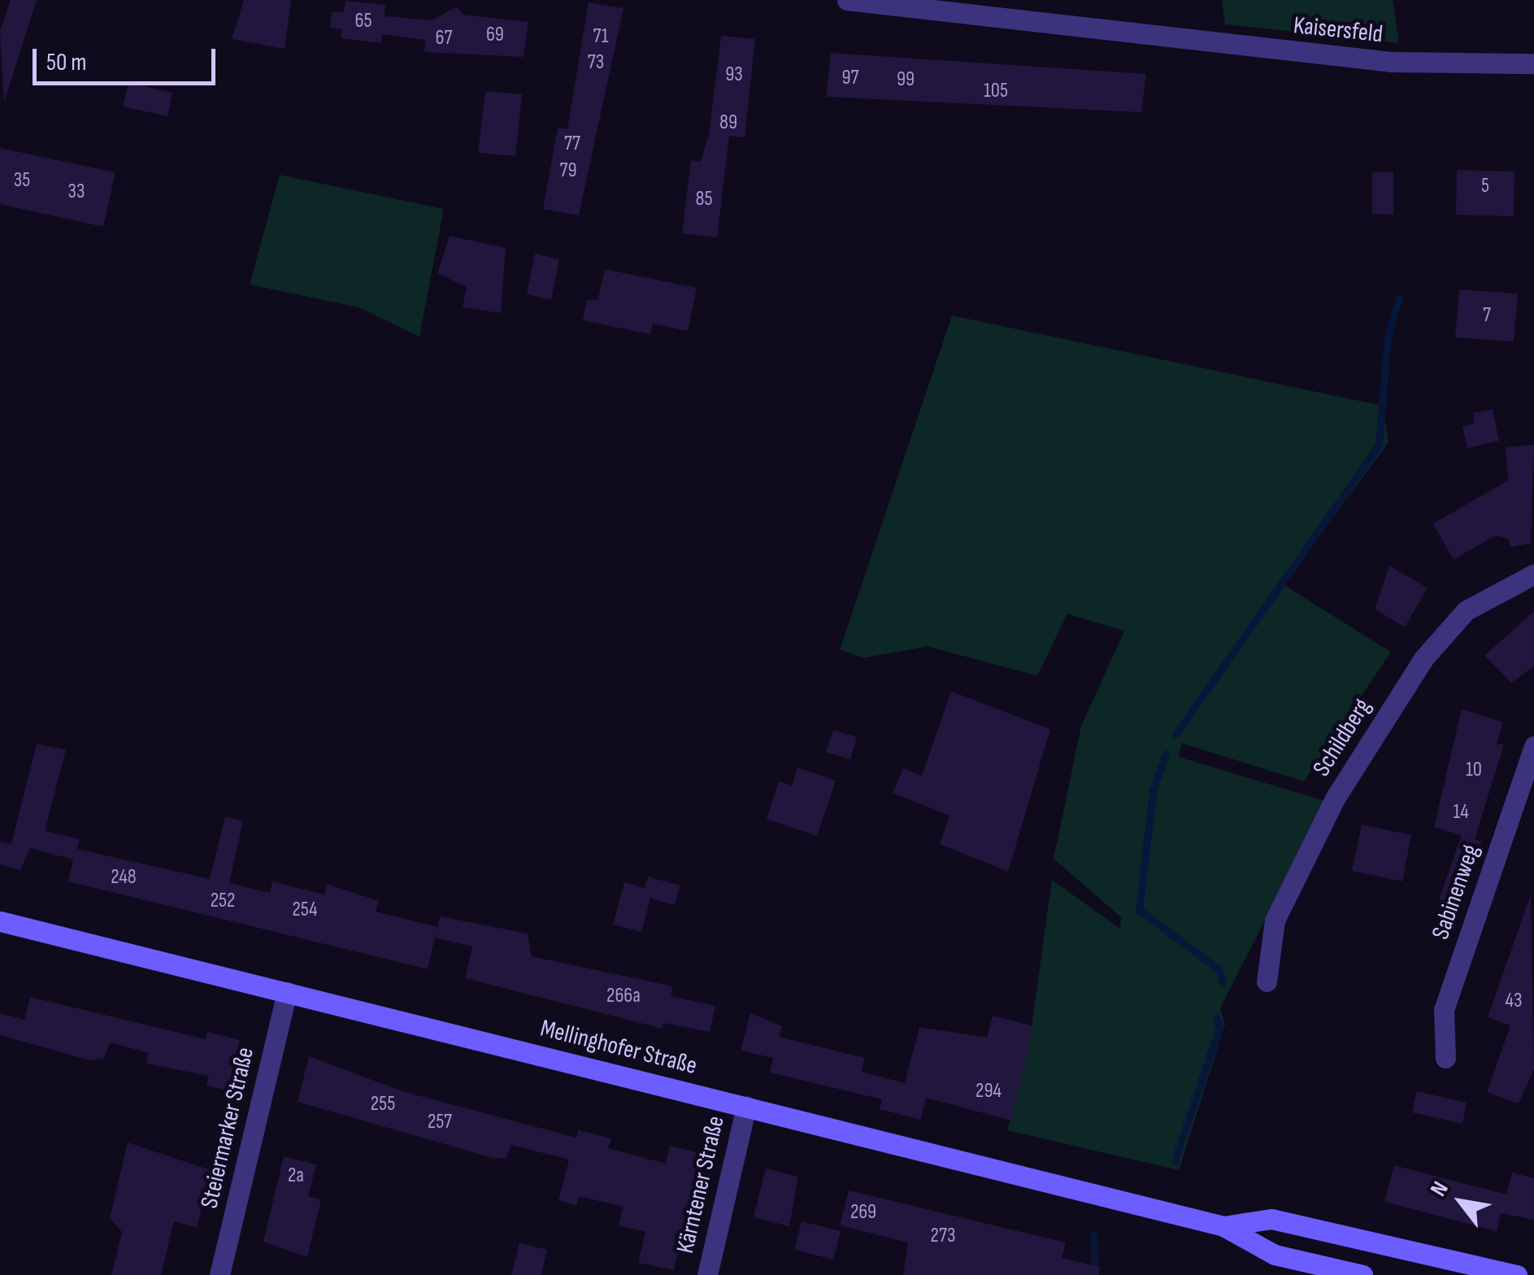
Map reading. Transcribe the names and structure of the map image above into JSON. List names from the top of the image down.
{
  "streets": {
    "main road": ["Mellinghofer Straße"],
    "street": [
      "Kaisersfeld",
      "Schildberg",
      "Sabinenweg",
      "Steiermarker Straße",
      "Kärntener Straße"
    ]
  },
  "crossings": [
    ["Mellinghofer Straße", "Steiermarker Straße"],
    ["Mellinghofer Straße", "Kärntener Straße"]
  ],
  "house_numbers": [
    "65",
    "69",
    "71",
    "67",
    "73",
    "93",
    "97",
    "99",
    "105",
    "89",
    "77",
    "79",
    "35",
    "5",
    "33",
    "85",
    "7",
    "10",
    "14",
    "248",
    "252",
    "254",
    "266a",
    "43",
    "294",
    "255",
    "257",
    "2a",
    "269",
    "273"
  ],
  "scale_bar": "50 m",
  "north": "top left"
}
